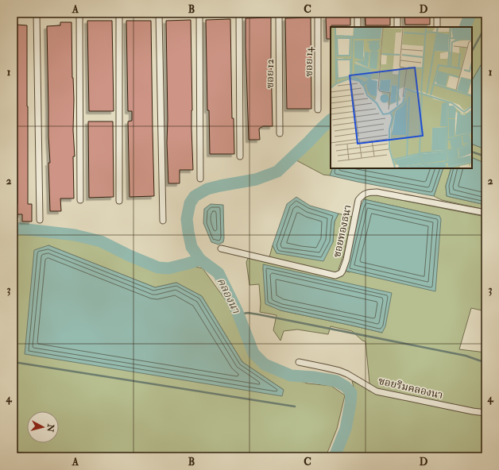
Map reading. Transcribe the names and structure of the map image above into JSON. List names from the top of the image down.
{
  "streets": {
    "street": [
      "ซอย 14",
      "ซอย 12",
      "ซอยทองธนา",
      "ซอยริมคลองนา"
    ]
  },
  "water": ["คลองนา"],
  "north": "right",
  "grid": {
    "columns": [
      "A",
      "B",
      "C",
      "D"
    ],
    "rows": [
      "1",
      "2",
      "3",
      "4"
    ]
  }
}
